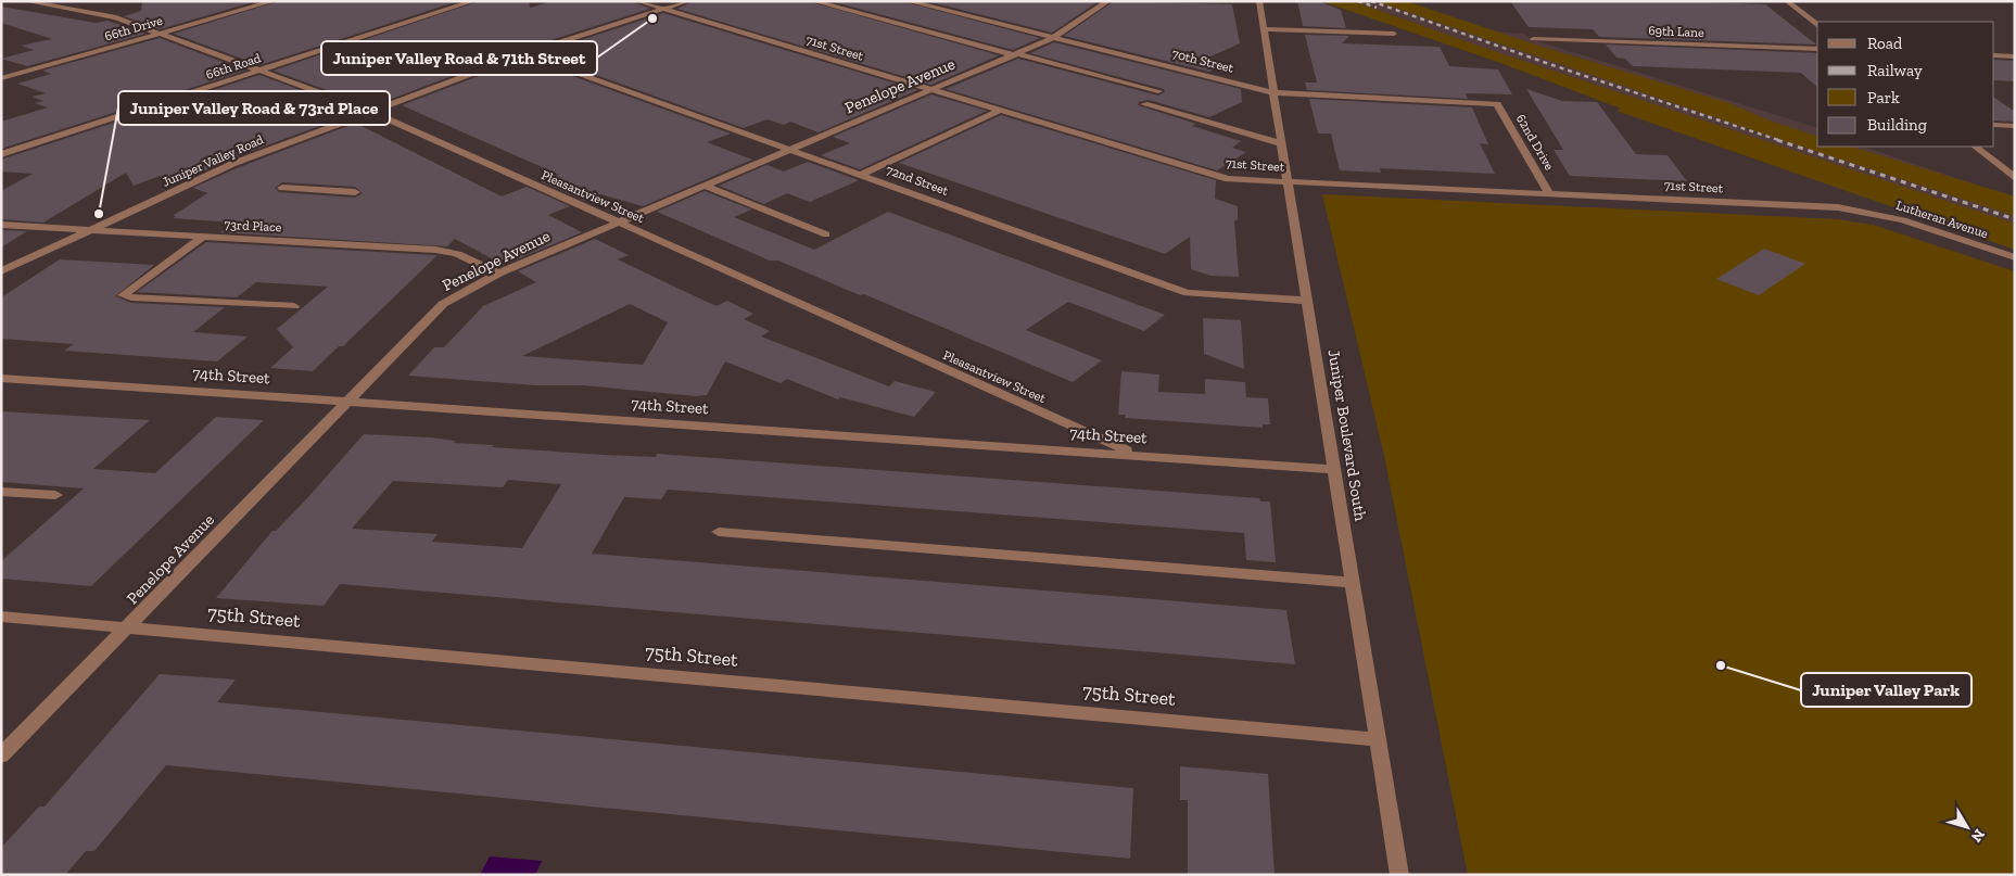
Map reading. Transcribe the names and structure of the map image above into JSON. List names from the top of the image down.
{
  "streets": {
    "street": [
      "66th Drive",
      "69th Lane",
      "71st Street",
      "70th Street",
      "66th Road",
      "Penelope Avenue",
      "62nd Drive",
      "Juniper Valley Road",
      "72nd Street",
      "Pleasantview Street",
      "Lutheran Avenue",
      "73rd Place",
      "74th Street",
      "Juniper Boulevard South",
      "75th Street"
    ]
  },
  "crossings": [
    ["66th Drive", "Pleasantview Street"],
    ["71st Street", "Penelope Avenue"],
    ["71st Street", "62nd Drive"],
    ["71st Street", "Juniper Valley Road"],
    ["71st Street", "Lutheran Avenue"],
    ["71st Street", "Juniper Boulevard South"],
    ["70th Street", "Penelope Avenue"],
    ["70th Street", "62nd Drive"],
    ["70th Street", "Juniper Boulevard South"],
    ["66th Road", "Pleasantview Street"],
    ["Penelope Avenue", "72nd Street"],
    ["Penelope Avenue", "Pleasantview Street"],
    ["Penelope Avenue", "73rd Place"],
    ["Penelope Avenue", "74th Street"],
    ["Penelope Avenue", "75th Street"],
    ["Juniper Valley Road", "72nd Street"],
    ["Juniper Valley Road", "Pleasantview Street"],
    ["Juniper Valley Road", "73rd Place"],
    ["72nd Street", "Juniper Boulevard South"],
    ["Pleasantview Street", "74th Street"],
    ["74th Street", "Juniper Boulevard South"],
    ["Juniper Boulevard South", "75th Street"]
  ],
  "places": ["Juniper Valley Road & 71th Street", "Juniper Valley Road & 73rd Place", "Juniper Valley Park"],
  "legend": [
    "Road",
    "Railway",
    "Park",
    "Building"
  ],
  "north": "bottom right"
}
